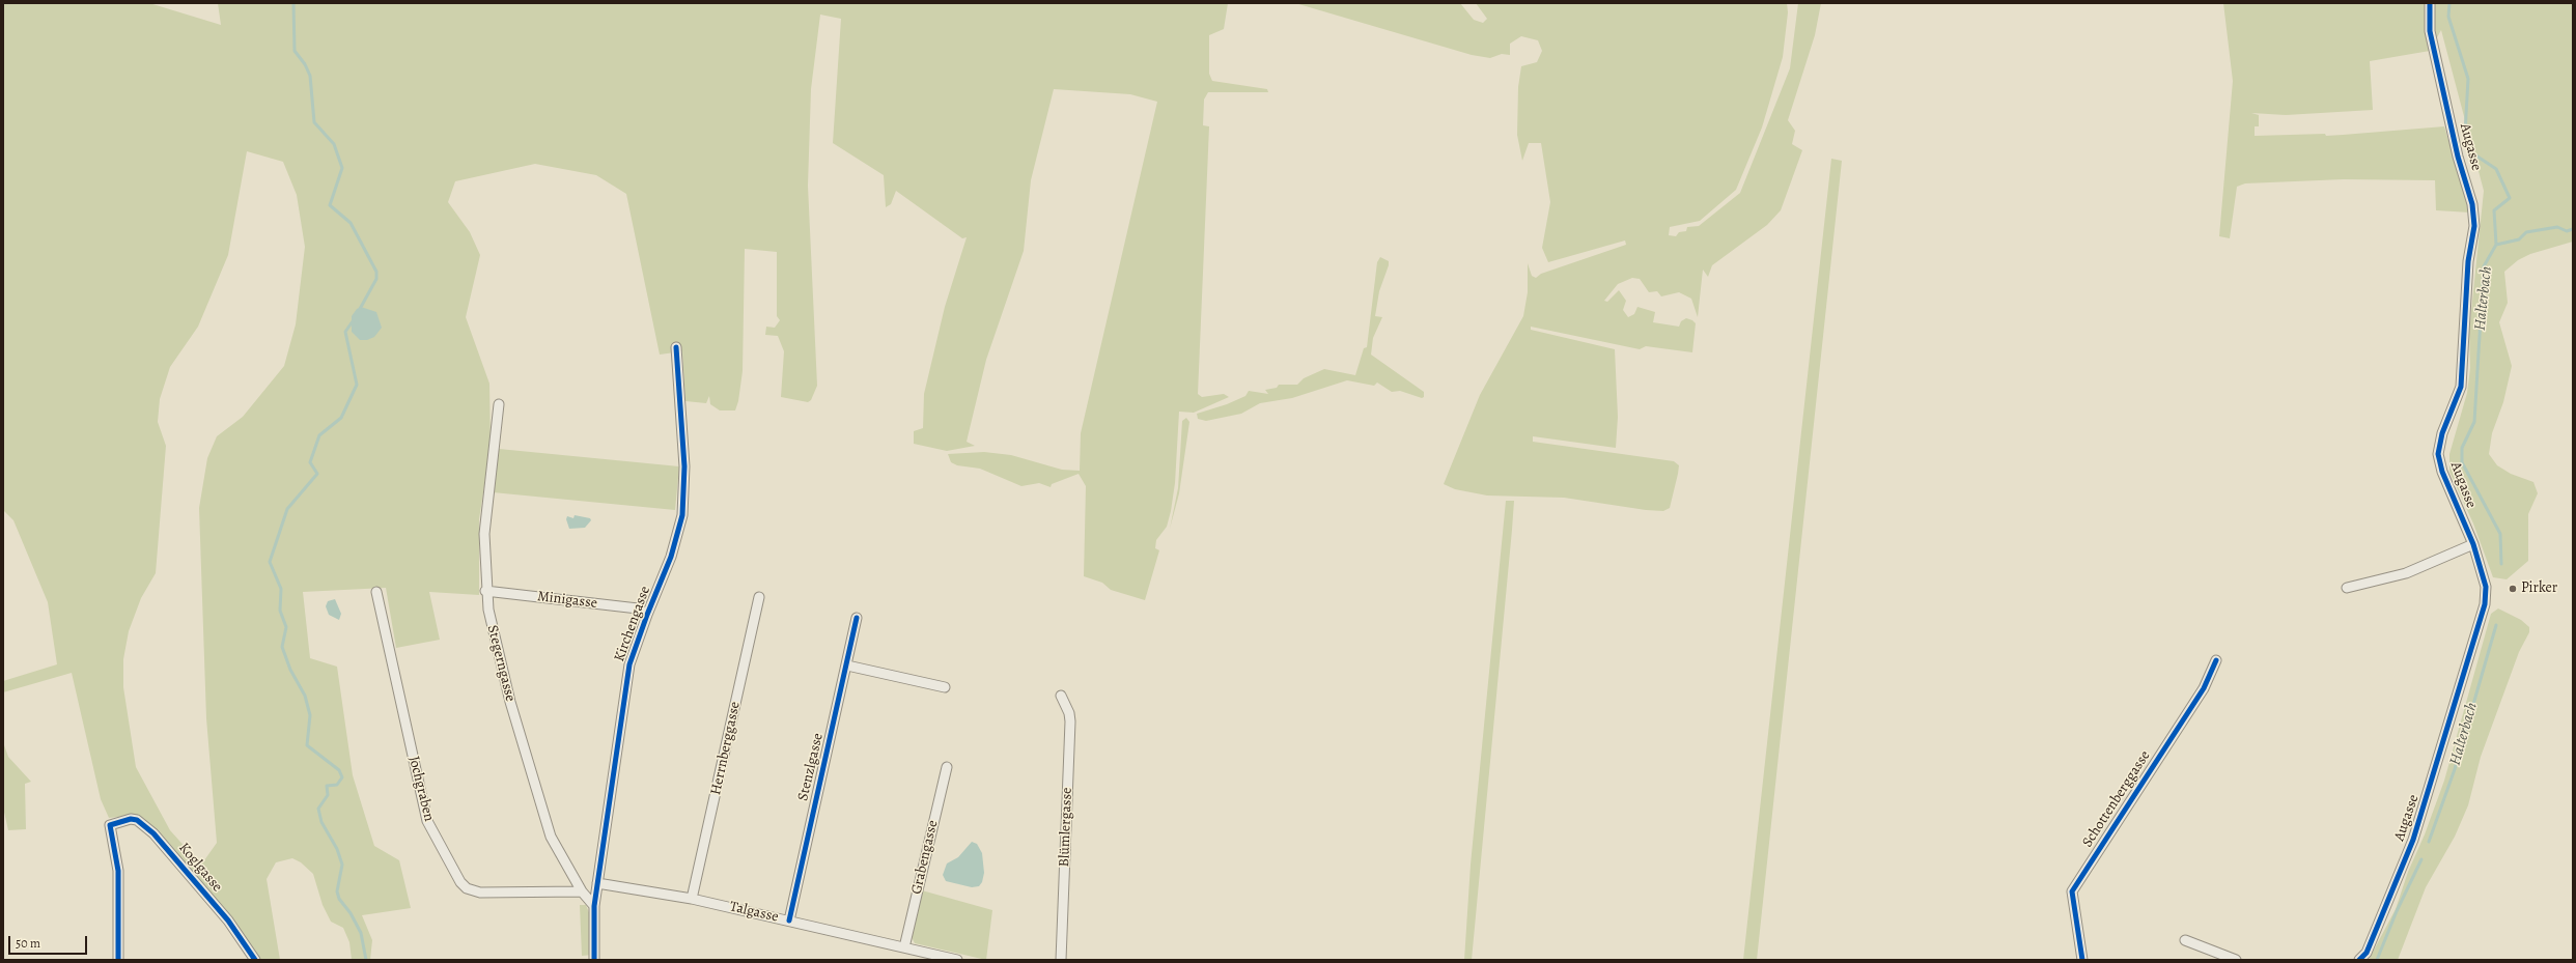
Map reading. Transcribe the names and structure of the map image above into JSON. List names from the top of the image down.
{
  "streets": {
    "street": [
      "Augasse",
      "Minigasse",
      "Kirchengasse",
      "Stegerngasse",
      "Herrnberggasse",
      "Stenzlgasse",
      "Jochgraben",
      "Schottenberggasse",
      "Blümlergasse",
      "Grabengasse",
      "Koglgasse",
      "Talgasse"
    ]
  },
  "crossings": [
    ["Minigasse", "Kirchengasse"],
    ["Minigasse", "Stegerngasse"],
    ["Kirchengasse", "Stegerngasse"],
    ["Kirchengasse", "Talgasse"],
    ["Stegerngasse", "Jochgraben"],
    ["Herrnberggasse", "Talgasse"],
    ["Stenzlgasse", "Talgasse"],
    ["Grabengasse", "Talgasse"]
  ],
  "water": ["Halterbach"],
  "places": ["Pirker"],
  "scale_bar": "50 m"
}
